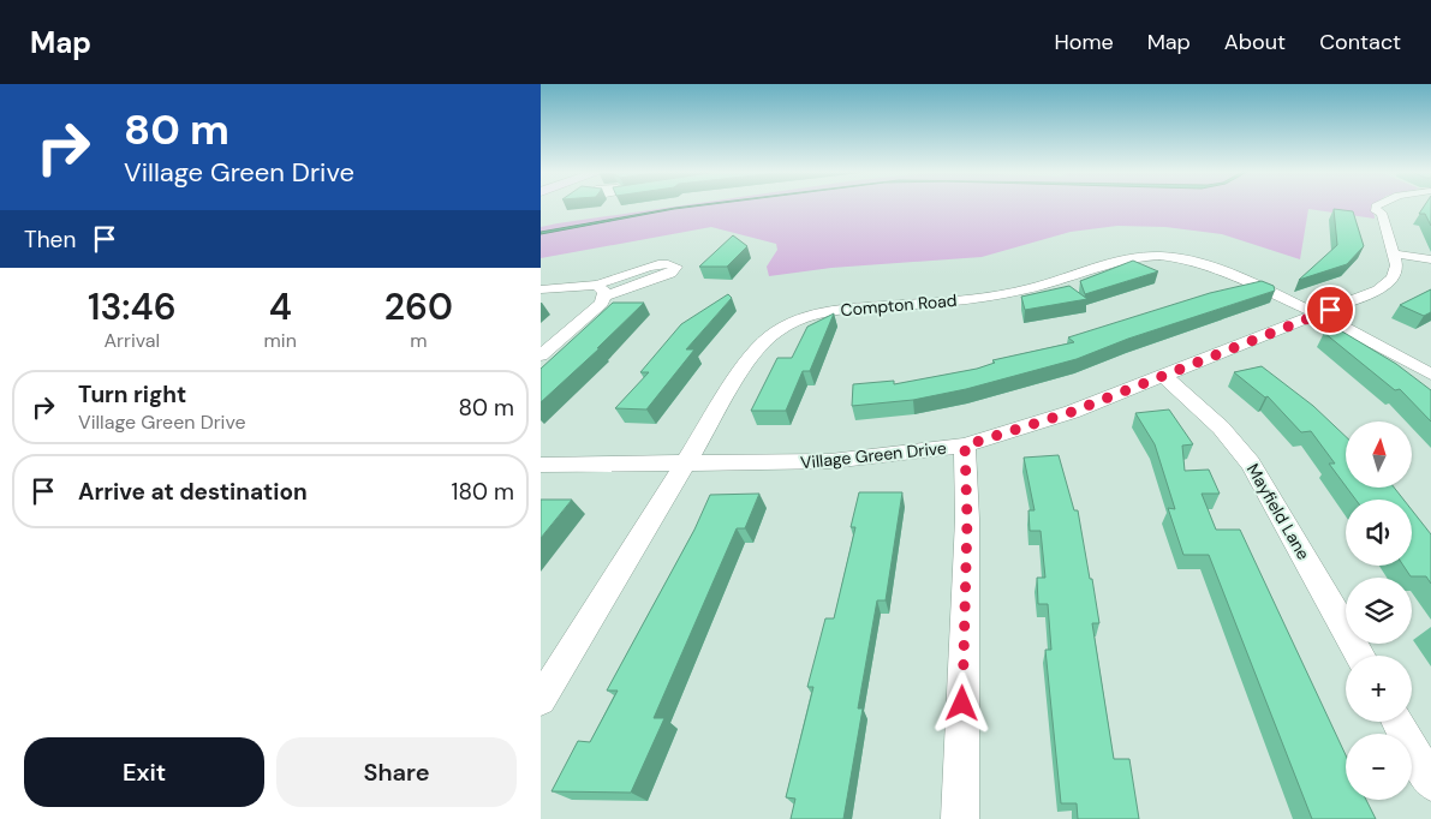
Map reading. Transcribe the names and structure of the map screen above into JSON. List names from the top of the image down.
{
  "streets": {
    "street": ["Compton Road", "Village Green Drive", "Mayfield Lane"]
  },
  "crossings": [
    ["Compton Road", "Village Green Drive"],
    ["Village Green Drive", "Mayfield Lane"]
  ],
  "north": "top",
  "page": {
    "header": "Map",
    "nav": [
      "Home",
      "Map",
      "About",
      "Contact"
    ],
    "turn": ["80 m", "Village Green Drive"],
    "then": "Then",
    "eta": [
      "13:46",
      "Arrival",
      "4",
      "min",
      "260",
      "m"
    ],
    "list": [
      {
        "name": "Turn right",
        "note": "Village Green Drive",
        "value": "80 m"
      },
      {
        "name": "Arrive at destination",
        "value": "180 m"
      }
    ],
    "map_buttons": ["+", "−"],
    "buttons": ["Exit", "Share"]
  }
}
